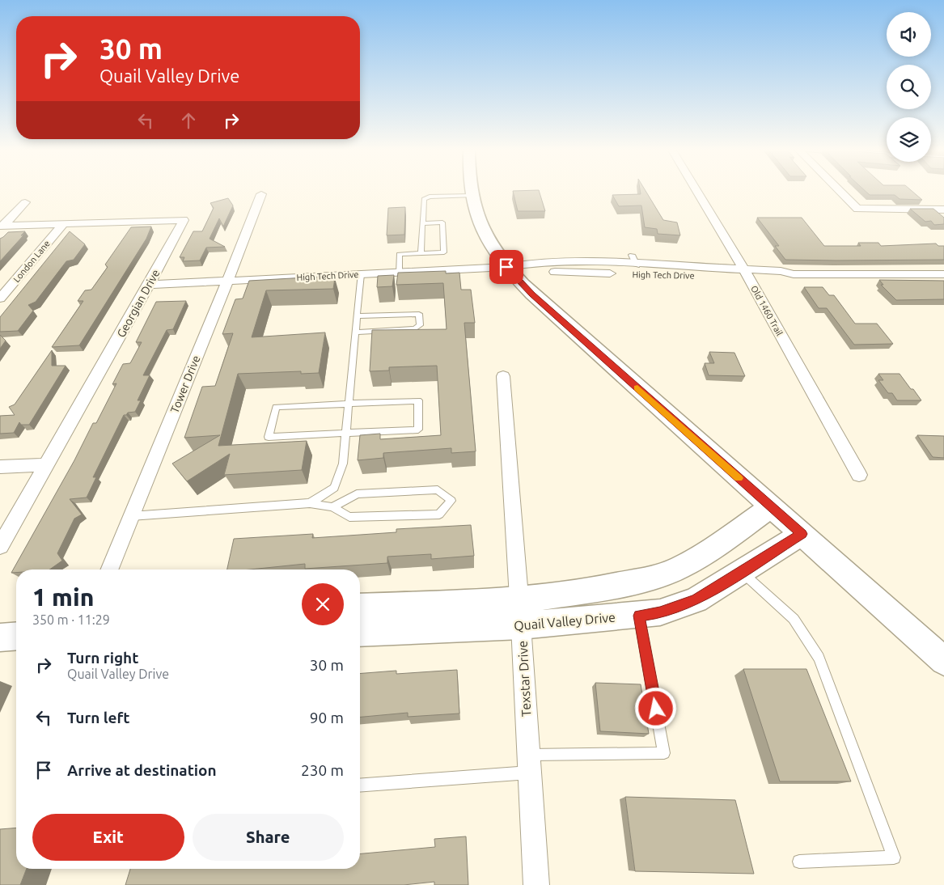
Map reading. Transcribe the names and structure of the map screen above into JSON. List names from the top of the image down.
{
  "streets": {
    "main road": ["Quail Valley Drive"],
    "street": [
      "London Lane",
      "High Tech Drive",
      "Georgian Drive",
      "Old 1460 Trail",
      "Tower Drive",
      "Texstar Drive"
    ]
  },
  "crossings": [
    ["London Lane", "Georgian Drive"],
    ["High Tech Drive", "Georgian Drive"],
    ["High Tech Drive", "Old 1460 Trail"],
    ["High Tech Drive", "Tower Drive"],
    ["Quail Valley Drive", "Texstar Drive"]
  ],
  "page": {
    "turn": ["30 m", "Quail Valley Drive"],
    "heading": ["1 min", "350 m · 11:29"],
    "list": [
      {
        "name": "Turn right",
        "note": "Quail Valley Drive",
        "value": "30 m"
      },
      {
        "name": "Turn left",
        "value": "90 m"
      },
      {
        "name": "Arrive at destination",
        "value": "230 m"
      }
    ],
    "buttons": ["Exit", "Share"]
  }
}
